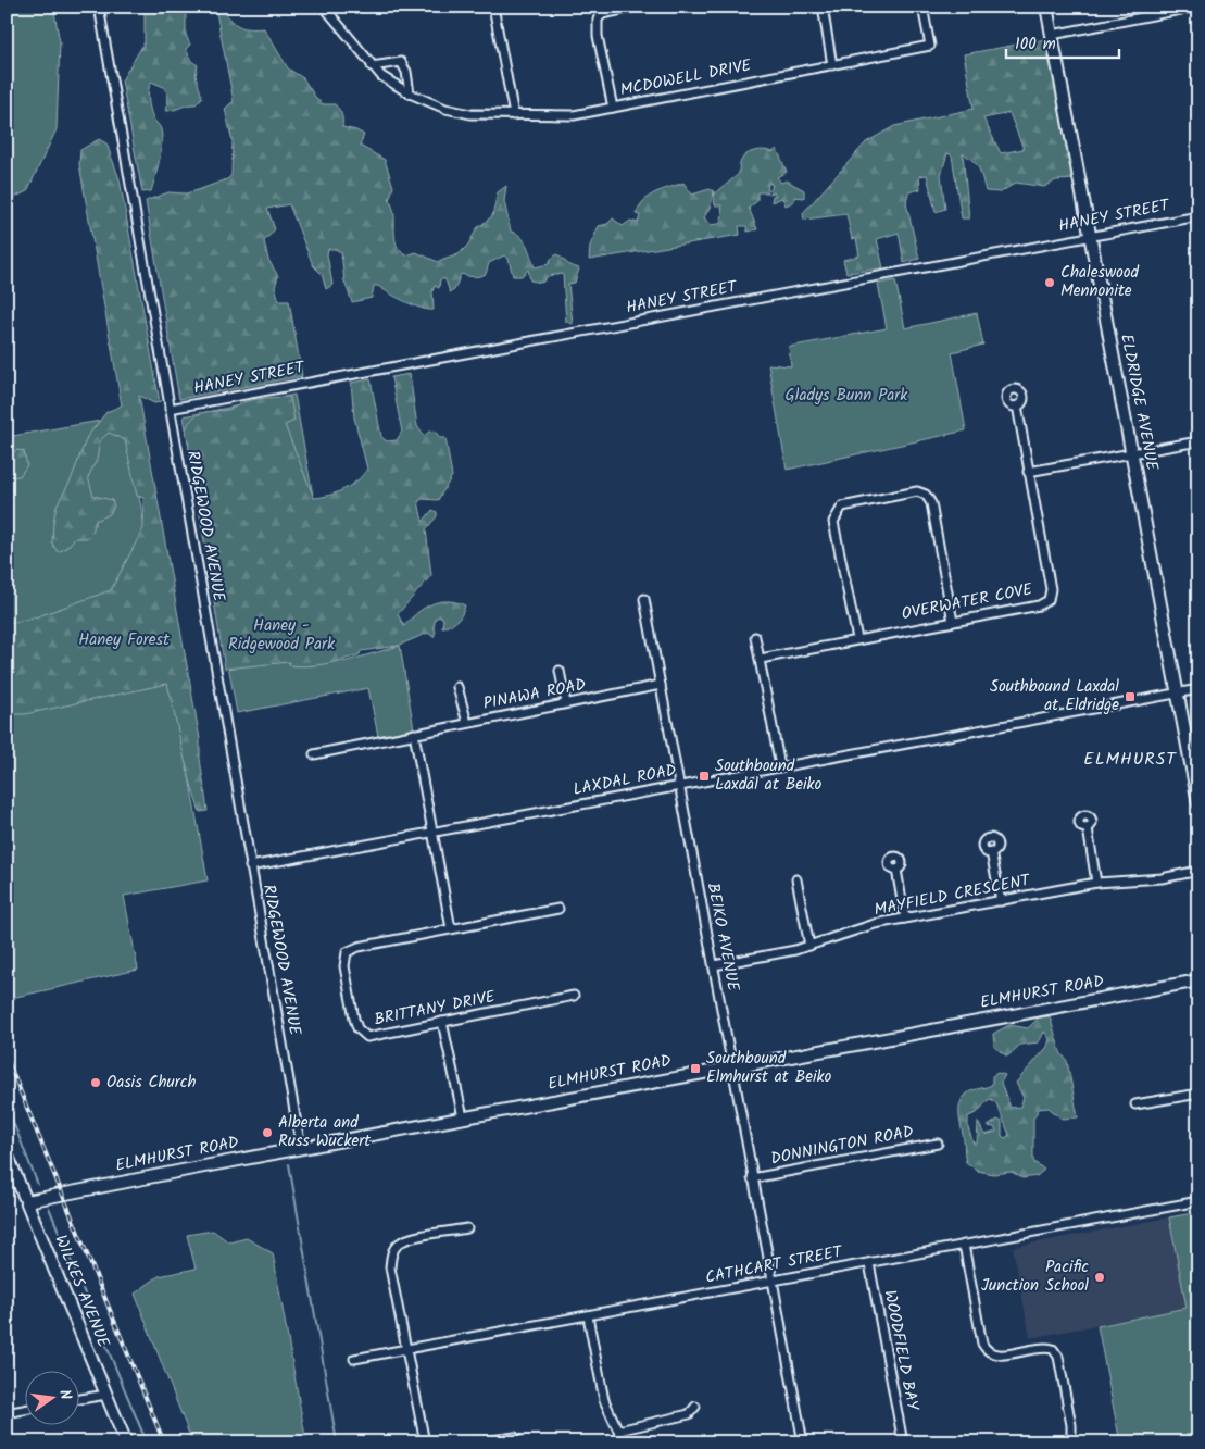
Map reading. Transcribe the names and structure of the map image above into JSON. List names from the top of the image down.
{
  "streets": {
    "street": [
      "MCDOWELL DRIVE",
      "HANEY STREET",
      "ELDRIDGE AVENUE",
      "RIDGEWOOD AVENUE",
      "OVERWATER COVE",
      "PINAWA ROAD",
      "LAXDAL ROAD",
      "MAYFIELD CRESCENT",
      "BEIKO AVENUE",
      "ELMHURST ROAD",
      "BRITTANY DRIVE",
      "DONNINGTON ROAD",
      "CATHCART STREET",
      "WILKES AVENUE",
      "WOODFIELD BAY"
    ]
  },
  "crossings": [
    ["HANEY STREET", "ELDRIDGE AVENUE"],
    ["HANEY STREET", "RIDGEWOOD AVENUE"],
    ["ELDRIDGE AVENUE", "LAXDAL ROAD"],
    ["RIDGEWOOD AVENUE", "LAXDAL ROAD"],
    ["RIDGEWOOD AVENUE", "ELMHURST ROAD"],
    ["PINAWA ROAD", "BEIKO AVENUE"],
    ["LAXDAL ROAD", "BEIKO AVENUE"],
    ["MAYFIELD CRESCENT", "BEIKO AVENUE"],
    ["BEIKO AVENUE", "ELMHURST ROAD"],
    ["BEIKO AVENUE", "DONNINGTON ROAD"],
    ["BEIKO AVENUE", "CATHCART STREET"],
    ["ELMHURST ROAD", "WILKES AVENUE"],
    ["CATHCART STREET", "WOODFIELD BAY"]
  ],
  "districts": ["ELMHURST"],
  "parks": ["Gladys Bunn Park", "Haney - Ridgewood Park", "Haney Forest"],
  "places": {
    "other": [
      "Chaleswood Mennonite",
      "Oasis Church",
      "Alberta and Russ Wuckert",
      "Pacific Junction School"
    ],
    "transit": ["Southbound Laxdal at Eldridge", "Southbound Laxdal at Beiko", "Southbound Elmhurst at Beiko"]
  },
  "scale_bar": "100 m",
  "north": "right"
}
